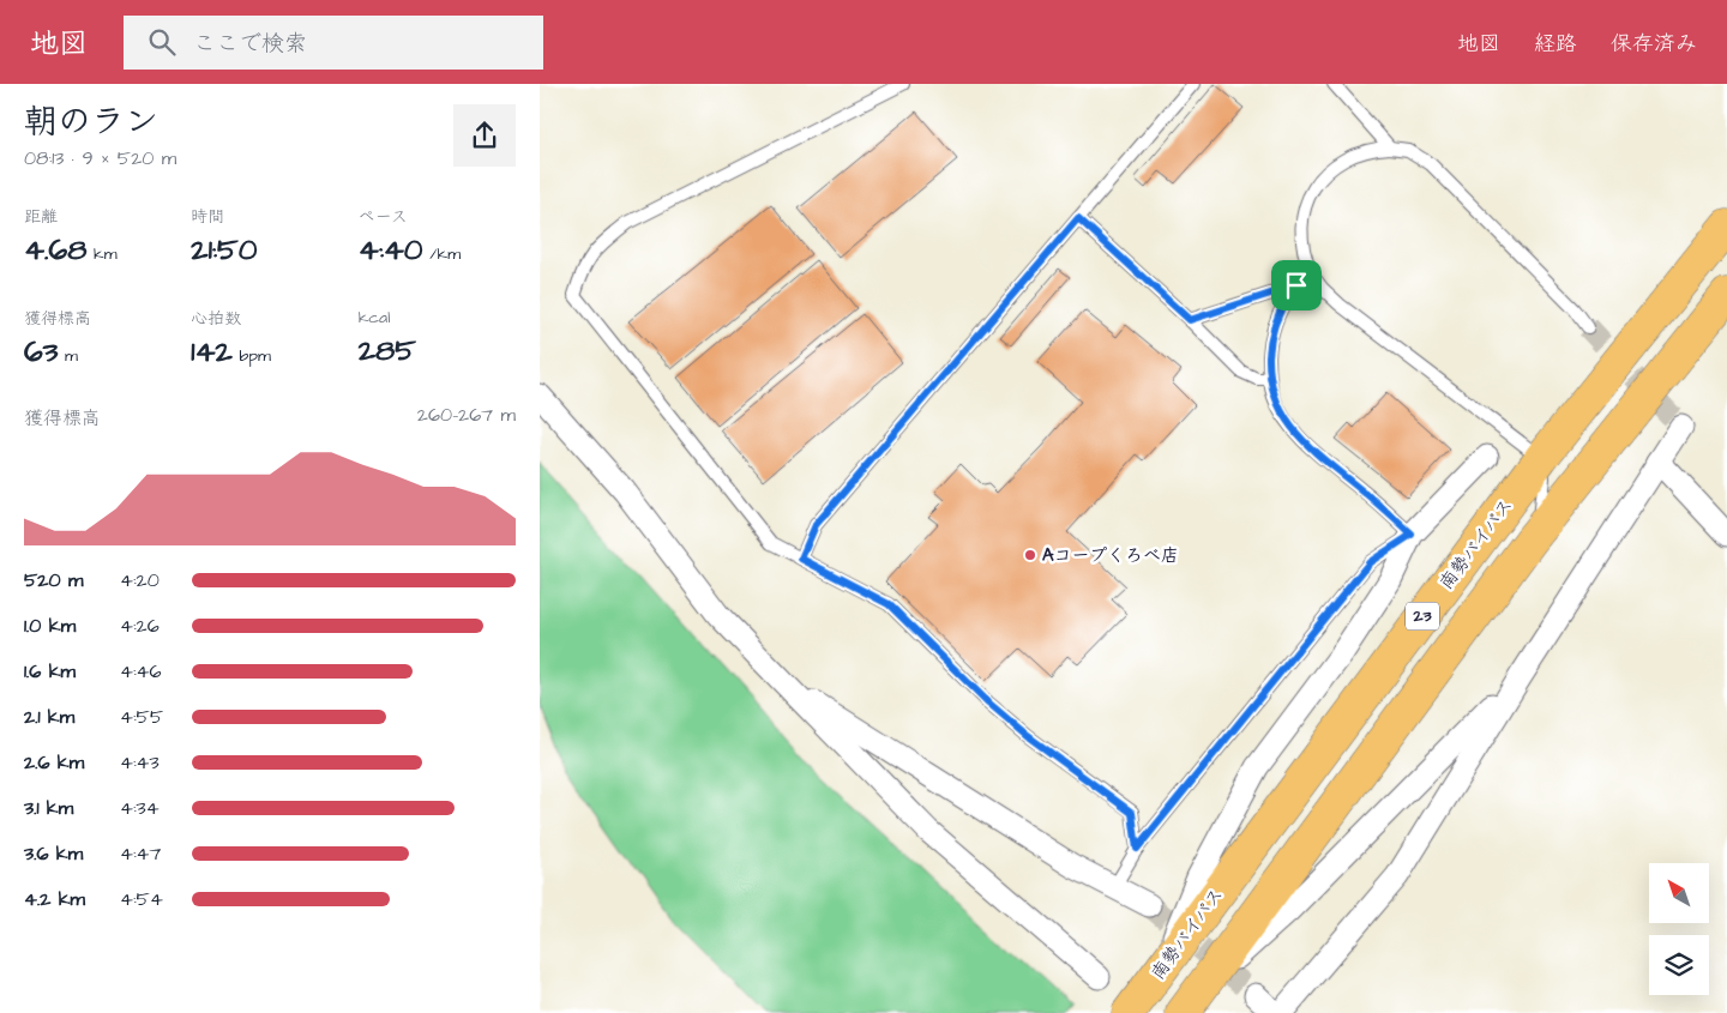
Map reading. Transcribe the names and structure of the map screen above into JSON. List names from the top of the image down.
{
  "streets": {
    "highway": ["南勢バイパス", "23"]
  },
  "places": ["Aコープくろべ店"],
  "north": "top left",
  "page": {
    "header": "地図",
    "search": "ここで検索",
    "nav": ["地図", "経路", "保存済み"],
    "heading": ["朝のラン", "08:13 · 9 × 520 m"],
    "stats": [
      ["距離", "4.68 km"],
      ["時間", "21:50"],
      ["ペース", "4:40 /km"],
      ["獲得標高", "63 m"],
      ["心拍数", "142 bpm"],
      ["kcal", "285"]
    ],
    "chart": ["獲得標高", "260–267 m"],
    "list": [
      {
        "name": "520 m",
        "note": "4:20"
      },
      {
        "name": "1.0 km",
        "note": "4:26"
      },
      {
        "name": "1.6 km",
        "note": "4:46"
      },
      {
        "name": "2.1 km",
        "note": "4:55"
      },
      {
        "name": "2.6 km",
        "note": "4:43"
      },
      {
        "name": "3.1 km",
        "note": "4:34"
      },
      {
        "name": "3.6 km",
        "note": "4:47"
      },
      {
        "name": "4.2 km",
        "note": "4:54"
      }
    ]
  }
}
